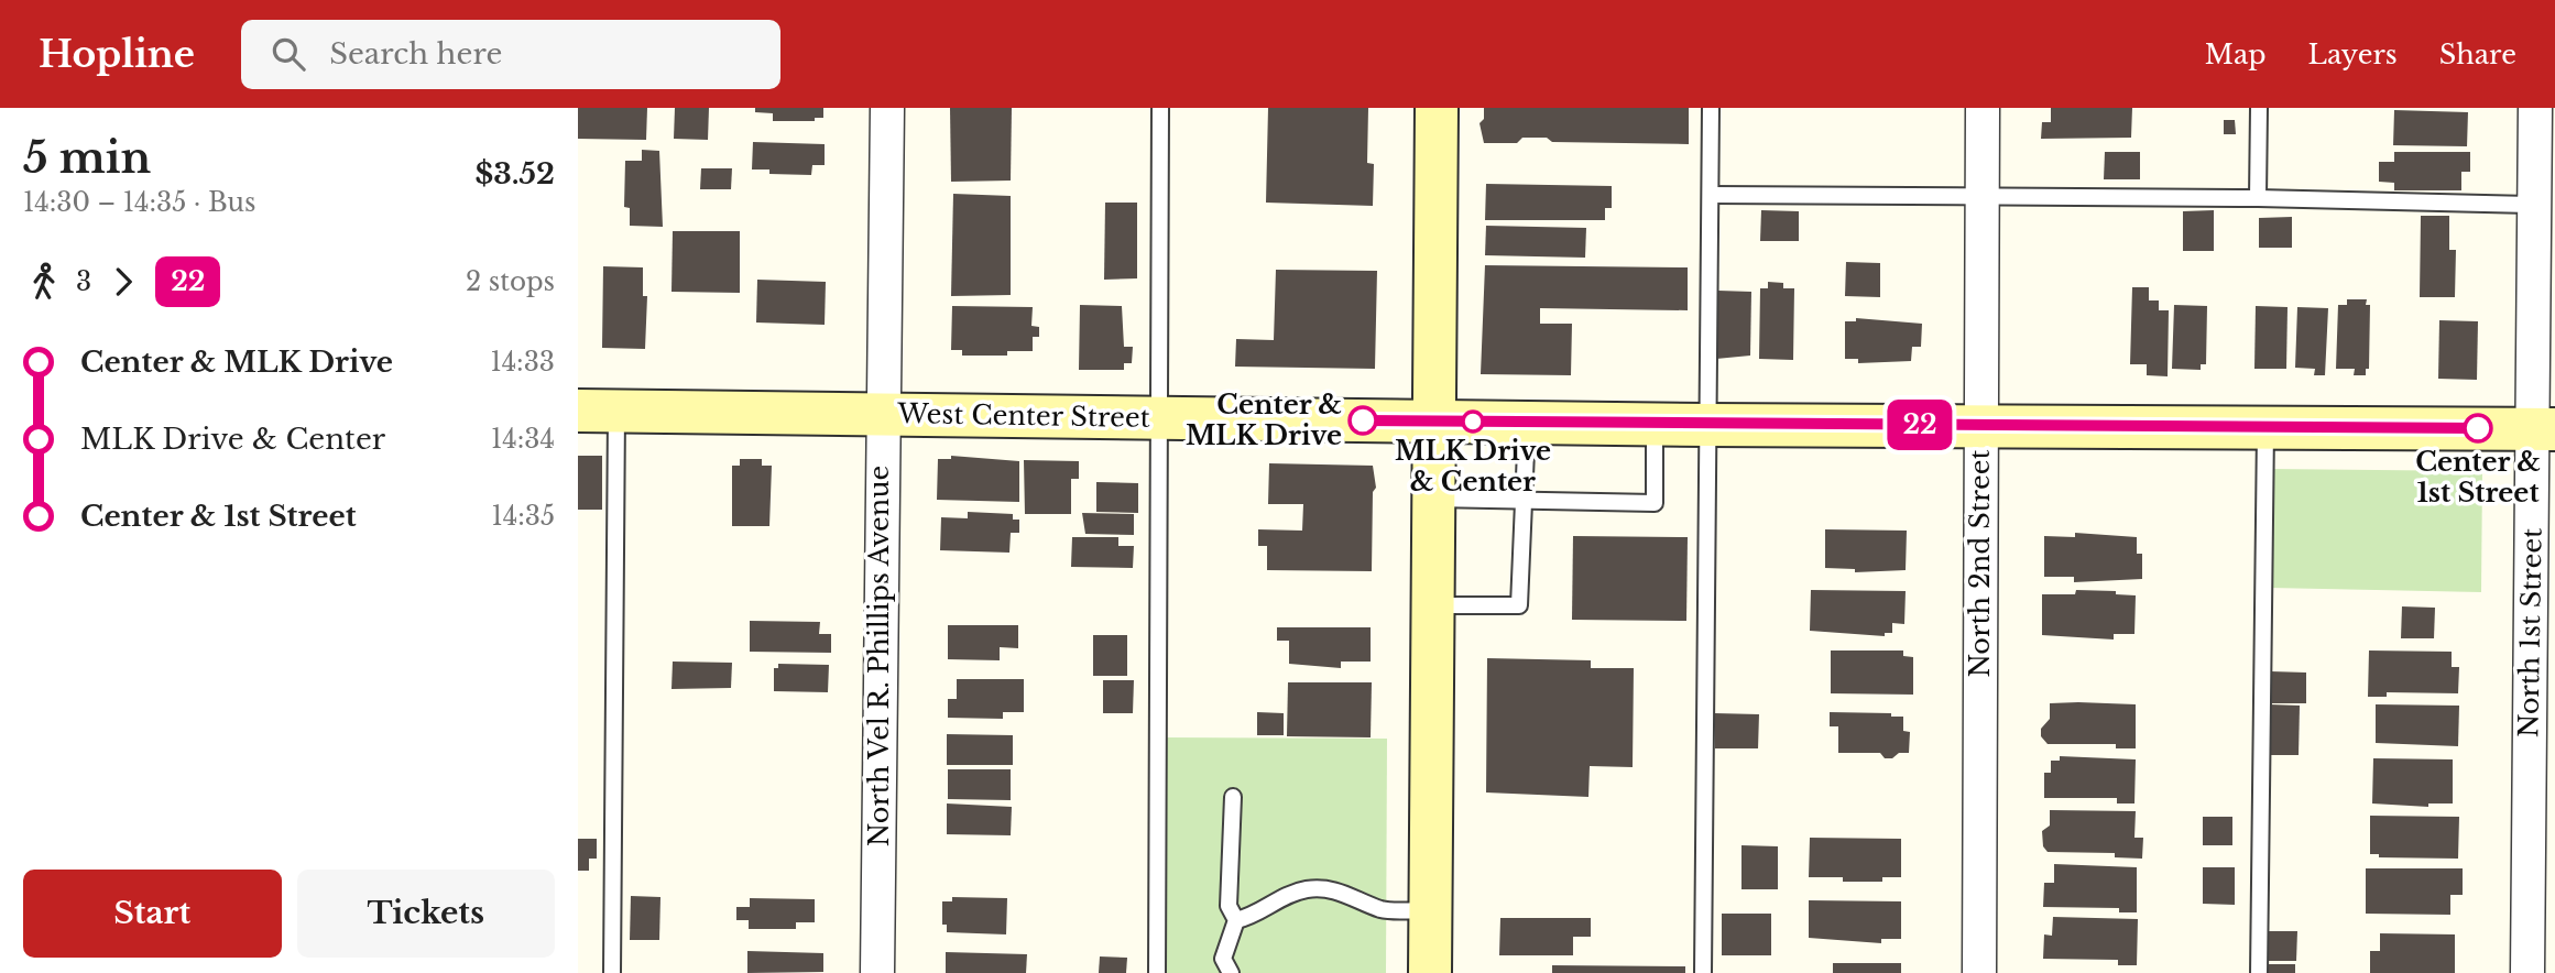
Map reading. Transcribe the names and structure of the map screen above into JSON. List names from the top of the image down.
{
  "streets": {
    "street": [
      "West Center Street",
      "North 2nd Street",
      "North 1st Street",
      "North Vel R. Phillips Avenue"
    ]
  },
  "crossings": [
    ["West Center Street", "North 2nd Street"],
    ["West Center Street", "North 1st Street"],
    ["West Center Street", "North Vel R. Phillips Avenue"]
  ],
  "places": ["Center & MLK Drive", "MLK Drive & Center", "Center & 1st Street"],
  "lines": ["bus line 22"],
  "page": {
    "header": "Hopline",
    "search": "Search here",
    "nav": ["Map", "Layers", "Share"],
    "heading": ["5 min", "14:30 – 14:35 · Bus", "$3.52"],
    "on_map": "22",
    "legs": ["3", "22", "2 stops"],
    "list": [
      {
        "name": "Center & MLK Drive",
        "value": "14:33"
      },
      {
        "name": "MLK Drive & Center",
        "value": "14:34"
      },
      {
        "name": "Center & 1st Street",
        "value": "14:35"
      }
    ],
    "buttons": ["Start", "Tickets"]
  }
}
